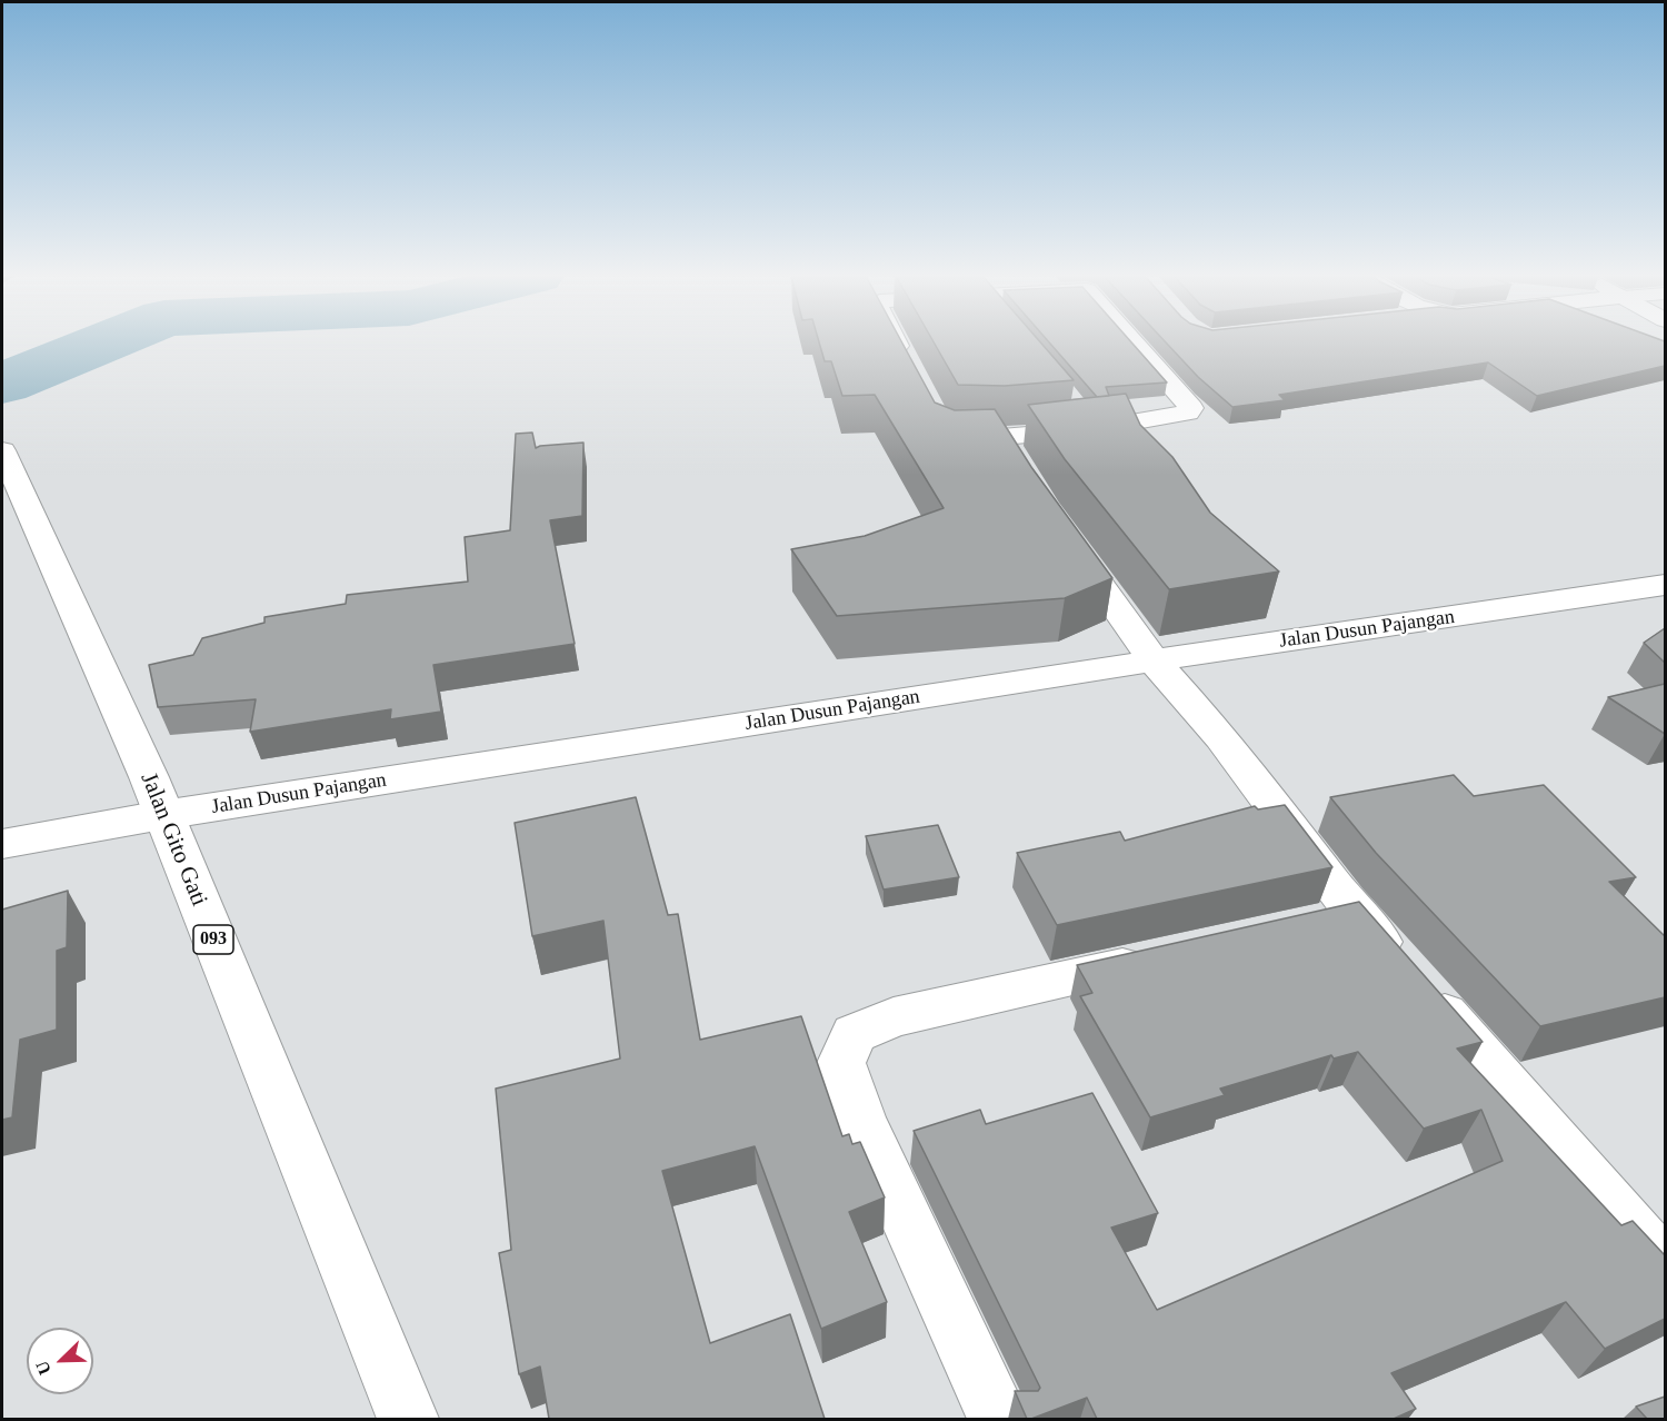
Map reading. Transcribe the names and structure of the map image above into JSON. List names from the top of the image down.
{
  "streets": {
    "street": ["Jalan Dusun Pajangan", "Jalan Gito Gati", "093"]
  },
  "crossings": [
    ["Jalan Dusun Pajangan", "Jalan Gito Gati"]
  ],
  "north": "bottom left"
}
